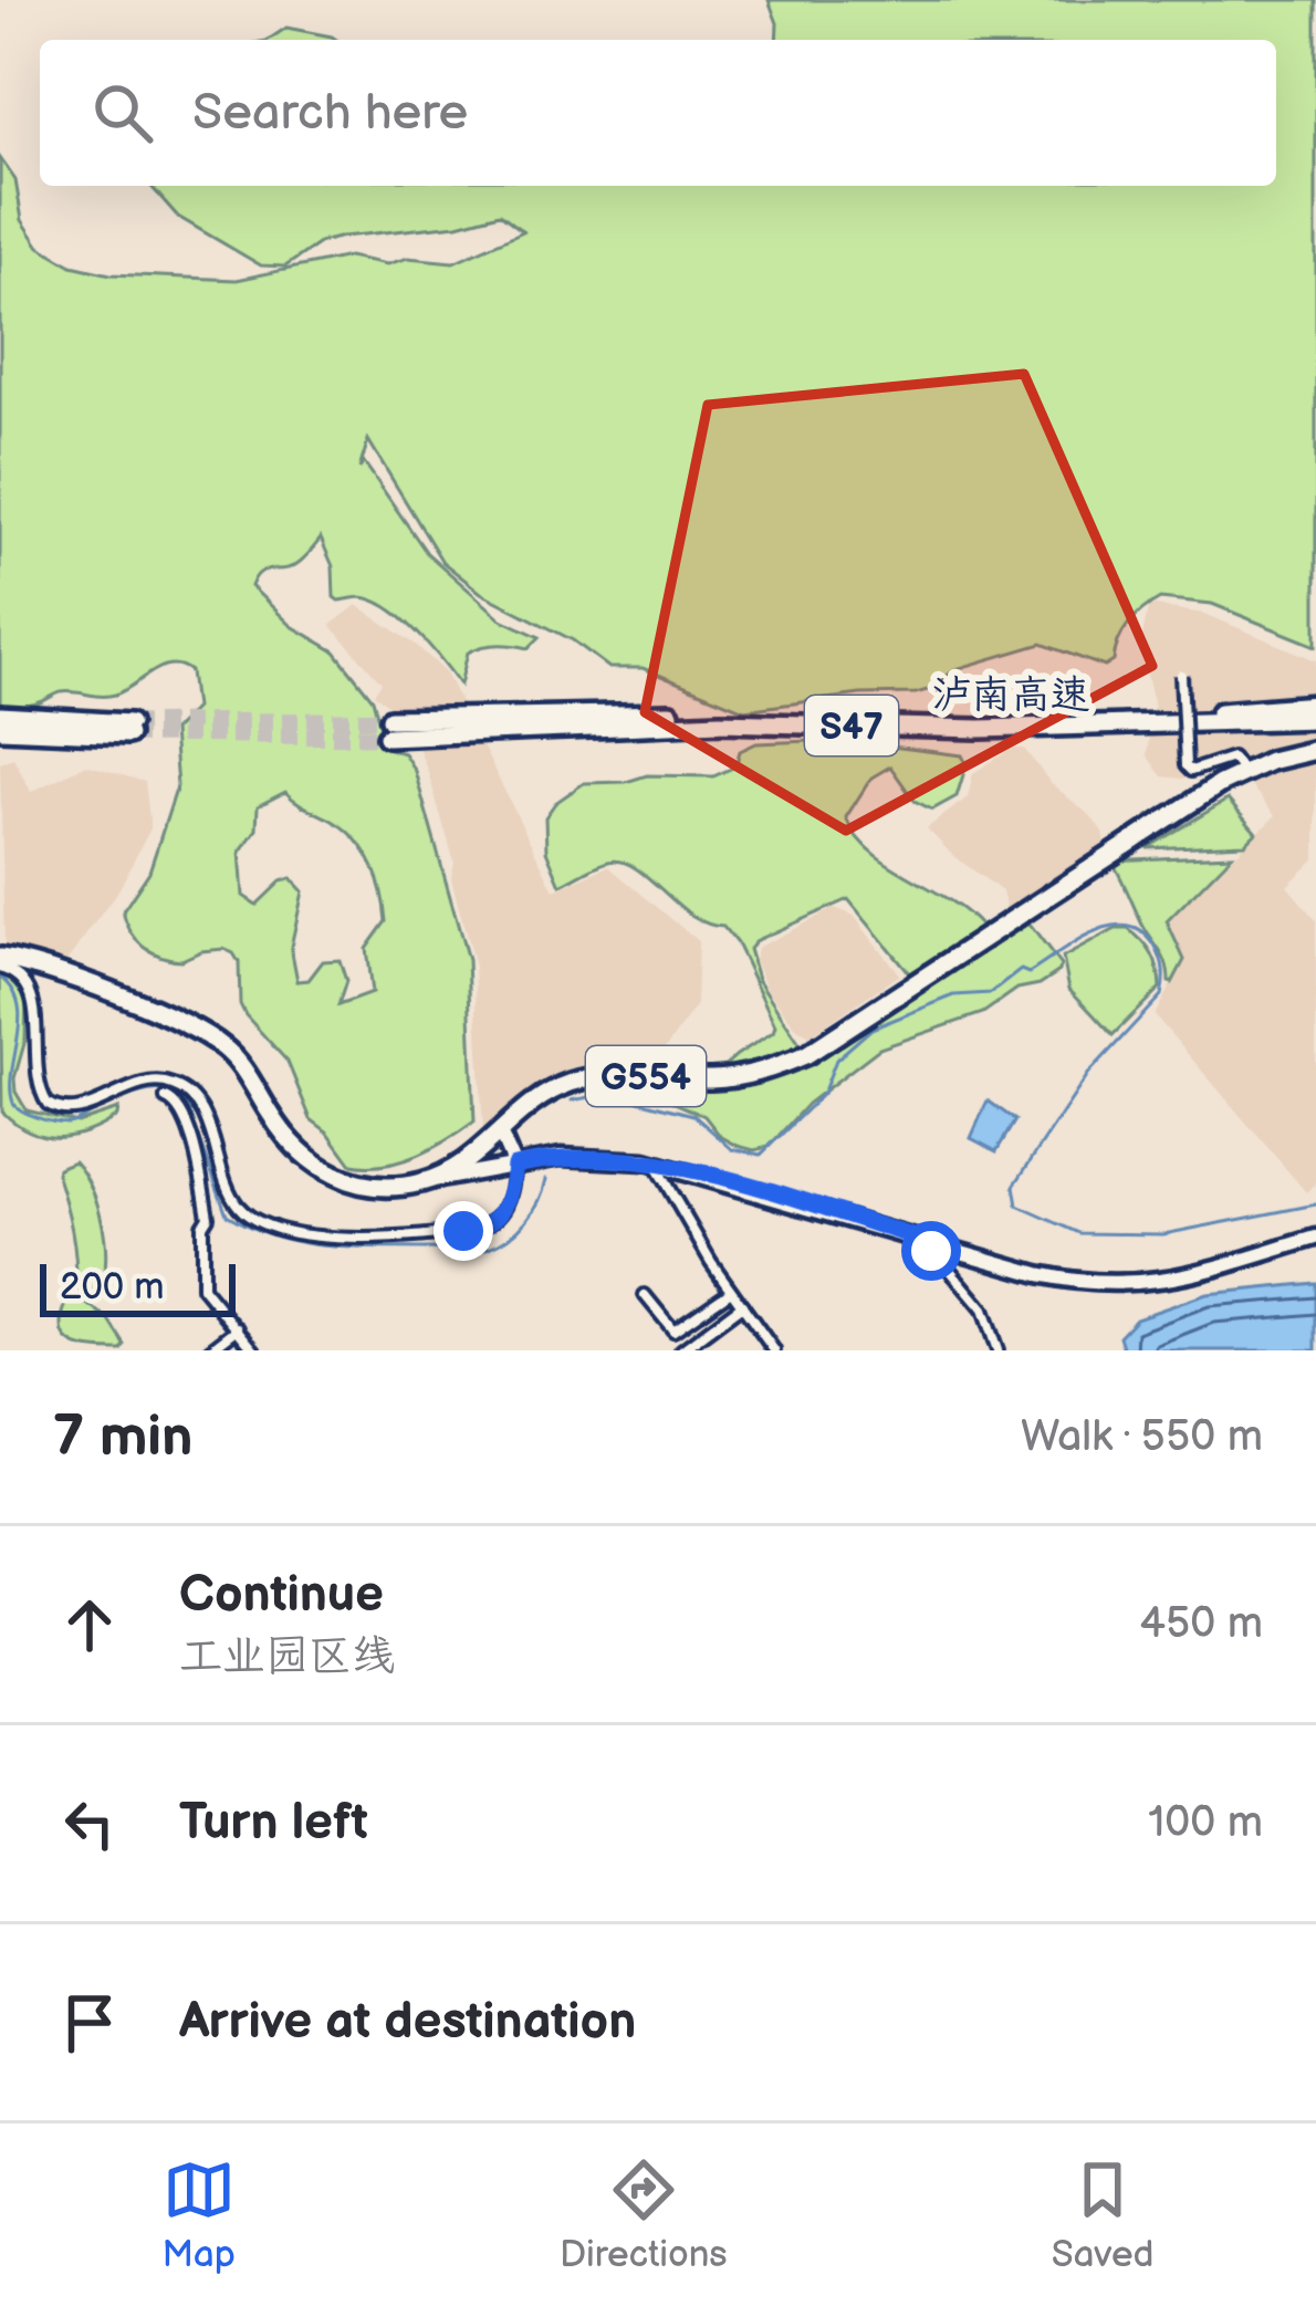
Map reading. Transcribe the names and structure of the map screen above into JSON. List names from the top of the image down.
{
  "streets": {
    "highway": ["泸南高速", "S47", "G554"]
  },
  "scale_bar": "200 m",
  "page": {
    "search": "Search here",
    "scale": "200 m",
    "heading": ["7 min", "Walk · 550 m"],
    "list": [
      ["Continue", "工业园区线", "450 m"],
      ["Turn left", "100 m"],
      "Arrive at destination"
    ],
    "nav": ["Map", "Directions", "Saved"]
  }
}
